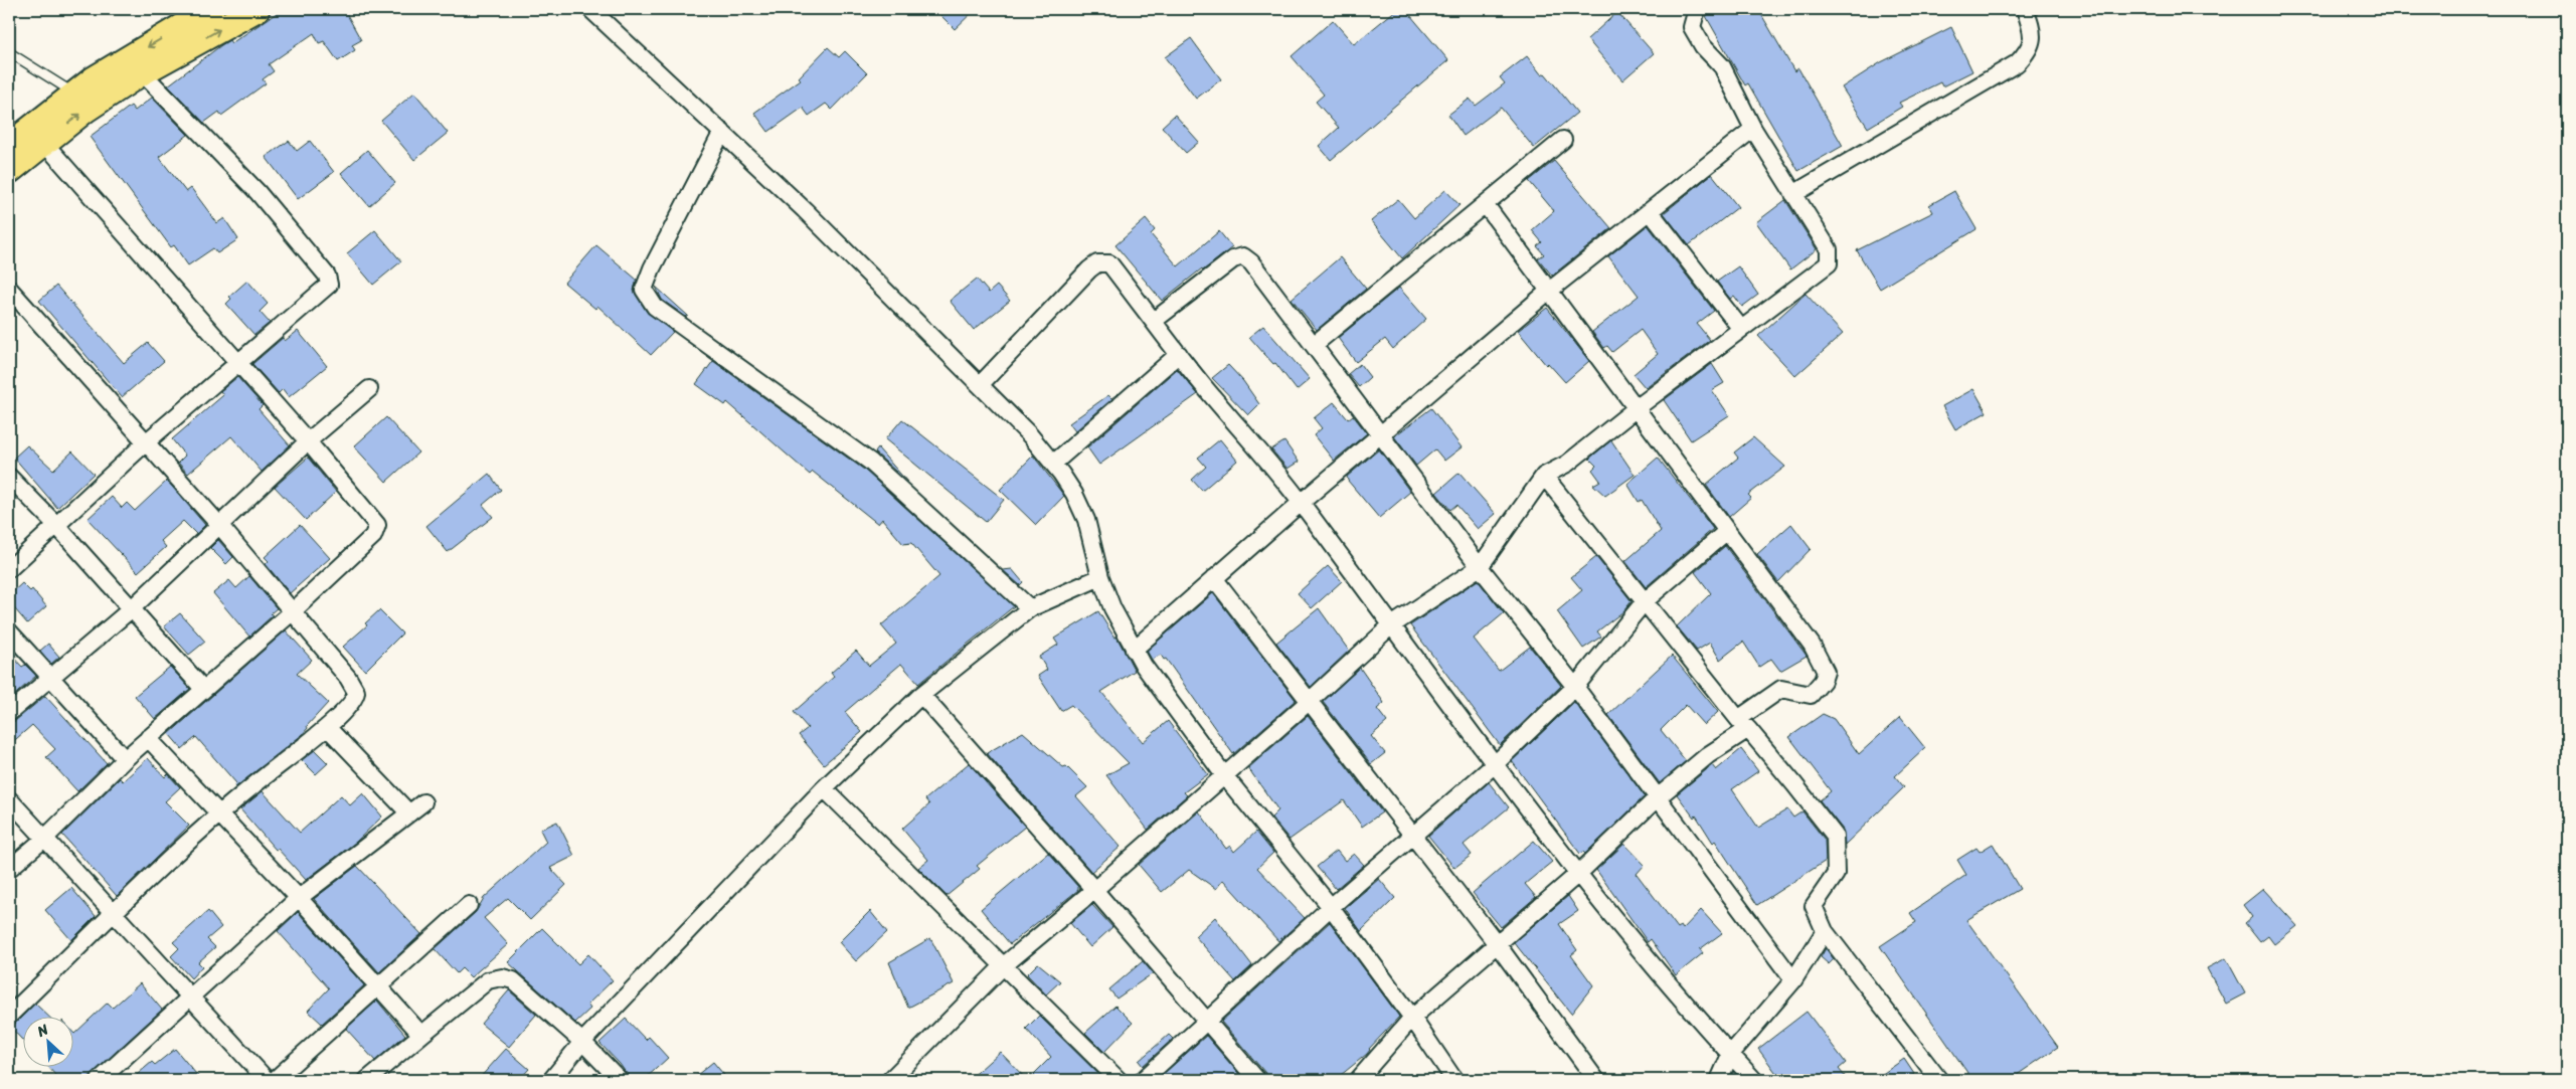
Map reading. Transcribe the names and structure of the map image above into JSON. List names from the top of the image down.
{
  "north": "top left"
}
